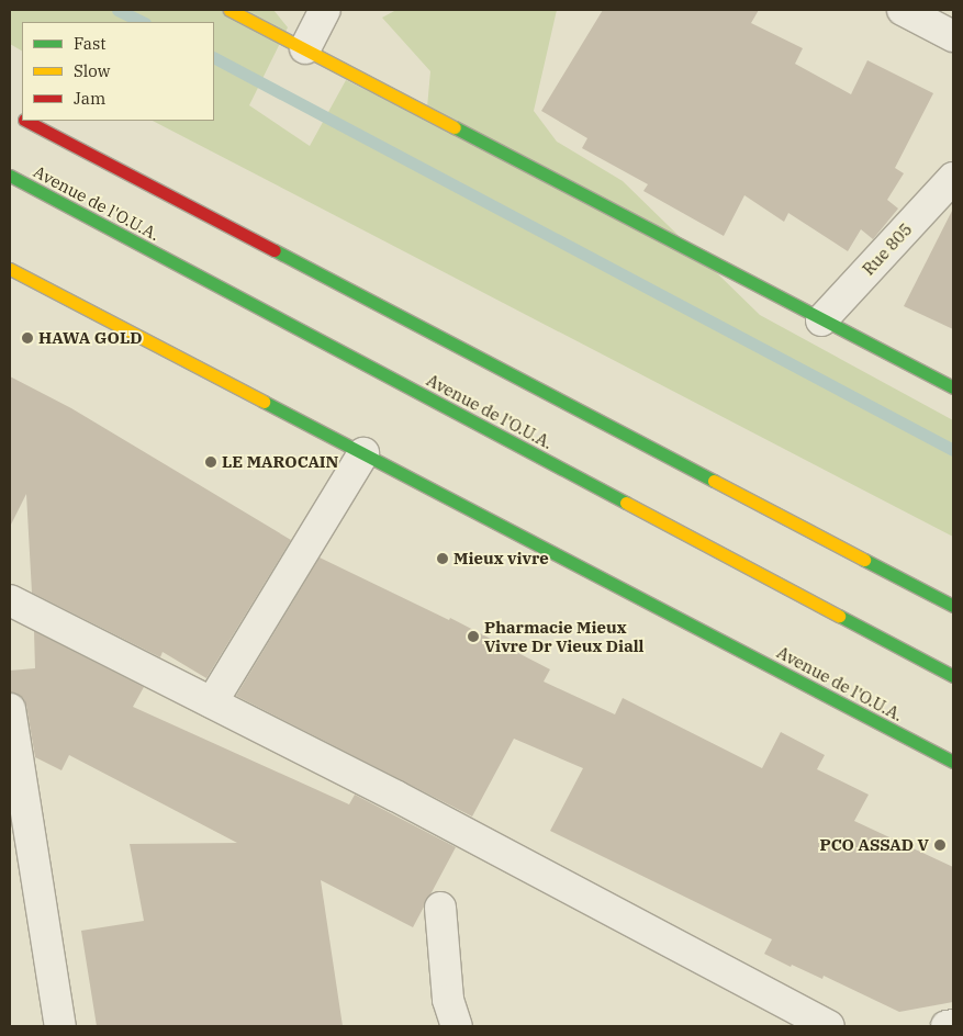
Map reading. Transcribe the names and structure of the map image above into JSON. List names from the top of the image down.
{
  "streets": {
    "main road": ["Avenue de l'O.U.A."],
    "street": ["Rue 805"]
  },
  "places": [
    "HAWA GOLD",
    "LE MAROCAIN",
    "Mieux vivre",
    "Pharmacie Mieux Vivre Dr Vieux Diall",
    "PCO ASSAD V"
  ],
  "legend": ["Fast", "Slow", "Jam"]
}
